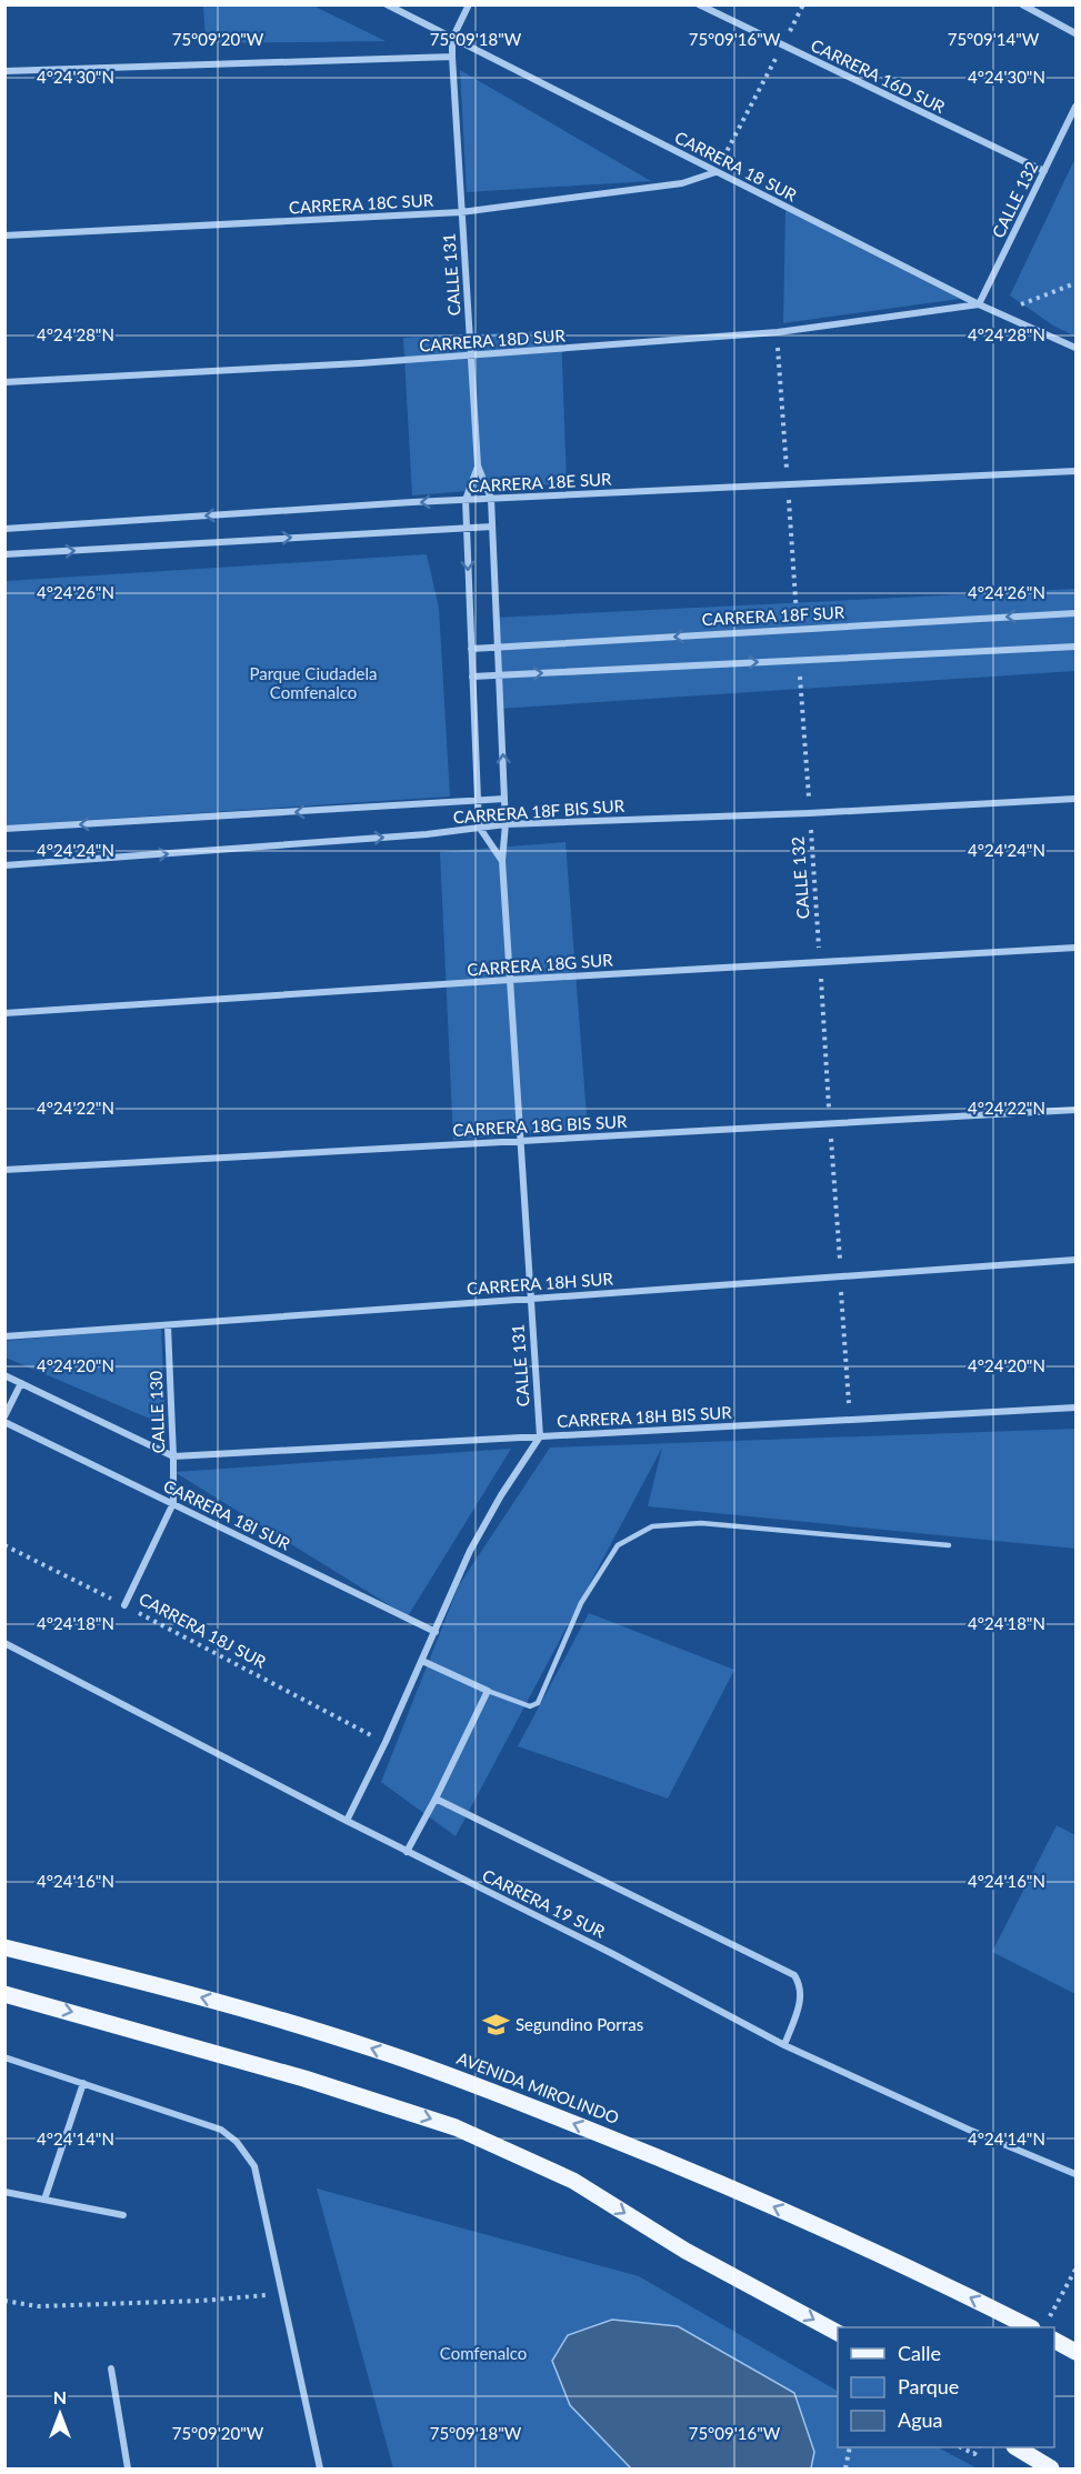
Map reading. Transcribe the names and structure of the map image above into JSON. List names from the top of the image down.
{
  "streets": {
    "main road": ["AVENIDA MIROLINDO"],
    "street": [
      "CARRERA 16D SUR",
      "CARRERA 18 SUR",
      "CALLE 132",
      "CARRERA 18C SUR",
      "CALLE 131",
      "CARRERA 18D SUR",
      "CARRERA 18E SUR",
      "CARRERA 18F SUR",
      "CARRERA 18F BIS SUR",
      "CARRERA 18G SUR",
      "CARRERA 18G BIS SUR",
      "CARRERA 18H SUR",
      "CALLE 130",
      "CARRERA 18H BIS SUR",
      "CARRERA 18I SUR",
      "CARRERA 19 SUR"
    ],
    "path": ["CARRERA 18J SUR"]
  },
  "crossings": [
    ["CARRERA 16D SUR", "CALLE 132"],
    ["CARRERA 18 SUR", "CALLE 132"],
    ["CARRERA 18 SUR", "CARRERA 18C SUR"],
    ["CARRERA 18 SUR", "CALLE 131"],
    ["CARRERA 18 SUR", "CARRERA 18D SUR"],
    ["CALLE 132", "CARRERA 18D SUR"],
    ["CALLE 132", "CARRERA 18F BIS SUR"],
    ["CALLE 132", "CARRERA 18G SUR"],
    ["CALLE 132", "CARRERA 18G BIS SUR"],
    ["CALLE 132", "CARRERA 18H SUR"],
    ["CALLE 132", "CARRERA 18H BIS SUR"],
    ["CARRERA 18C SUR", "CALLE 131"],
    ["CALLE 131", "CARRERA 18D SUR"],
    ["CALLE 131", "CARRERA 18E SUR"],
    ["CALLE 131", "CARRERA 18F SUR"],
    ["CALLE 131", "CARRERA 18F BIS SUR"],
    ["CALLE 131", "CARRERA 18G SUR"],
    ["CALLE 131", "CARRERA 18G BIS SUR"],
    ["CALLE 131", "CARRERA 18H SUR"],
    ["CALLE 131", "CARRERA 18H BIS SUR"],
    ["CARRERA 18H SUR", "CALLE 130"],
    ["CALLE 130", "CARRERA 18H BIS SUR"],
    ["CALLE 130", "CARRERA 18I SUR"],
    ["CALLE 130", "CARRERA 18J SUR"],
    ["CARRERA 18H BIS SUR", "CARRERA 18I SUR"]
  ],
  "parks": ["Parque Ciudadela Comfenalco", "Comfenalco"],
  "places": {
    "school or university": ["Segundino Porras"]
  },
  "legend": ["Calle", "Parque", "Agua"],
  "north": "top",
  "coordinates": [
    "75°09'20\"W",
    "75°09'18\"W",
    "75°09'16\"W",
    "75°09'14\"W",
    "4°24'30\"N",
    "4°24'28\"N",
    "4°24'26\"N",
    "4°24'24\"N",
    "4°24'22\"N",
    "4°24'20\"N",
    "4°24'18\"N",
    "4°24'16\"N",
    "4°24'14\"N"
  ]
}
